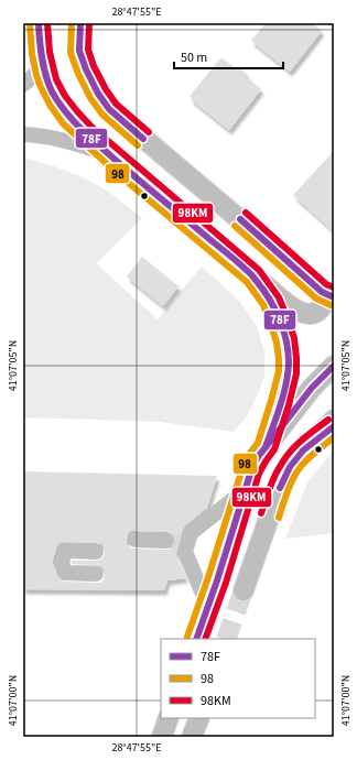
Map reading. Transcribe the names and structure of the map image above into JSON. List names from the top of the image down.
{
  "lines": ["transit line 78F", "transit line 98", "transit line 98KM"],
  "legend": ["78F", "98", "98KM"],
  "scale_bar": "50 m",
  "coordinates": ["28°47'55\"E", "41°07'05\"N", "41°07'00\"N"]
}
